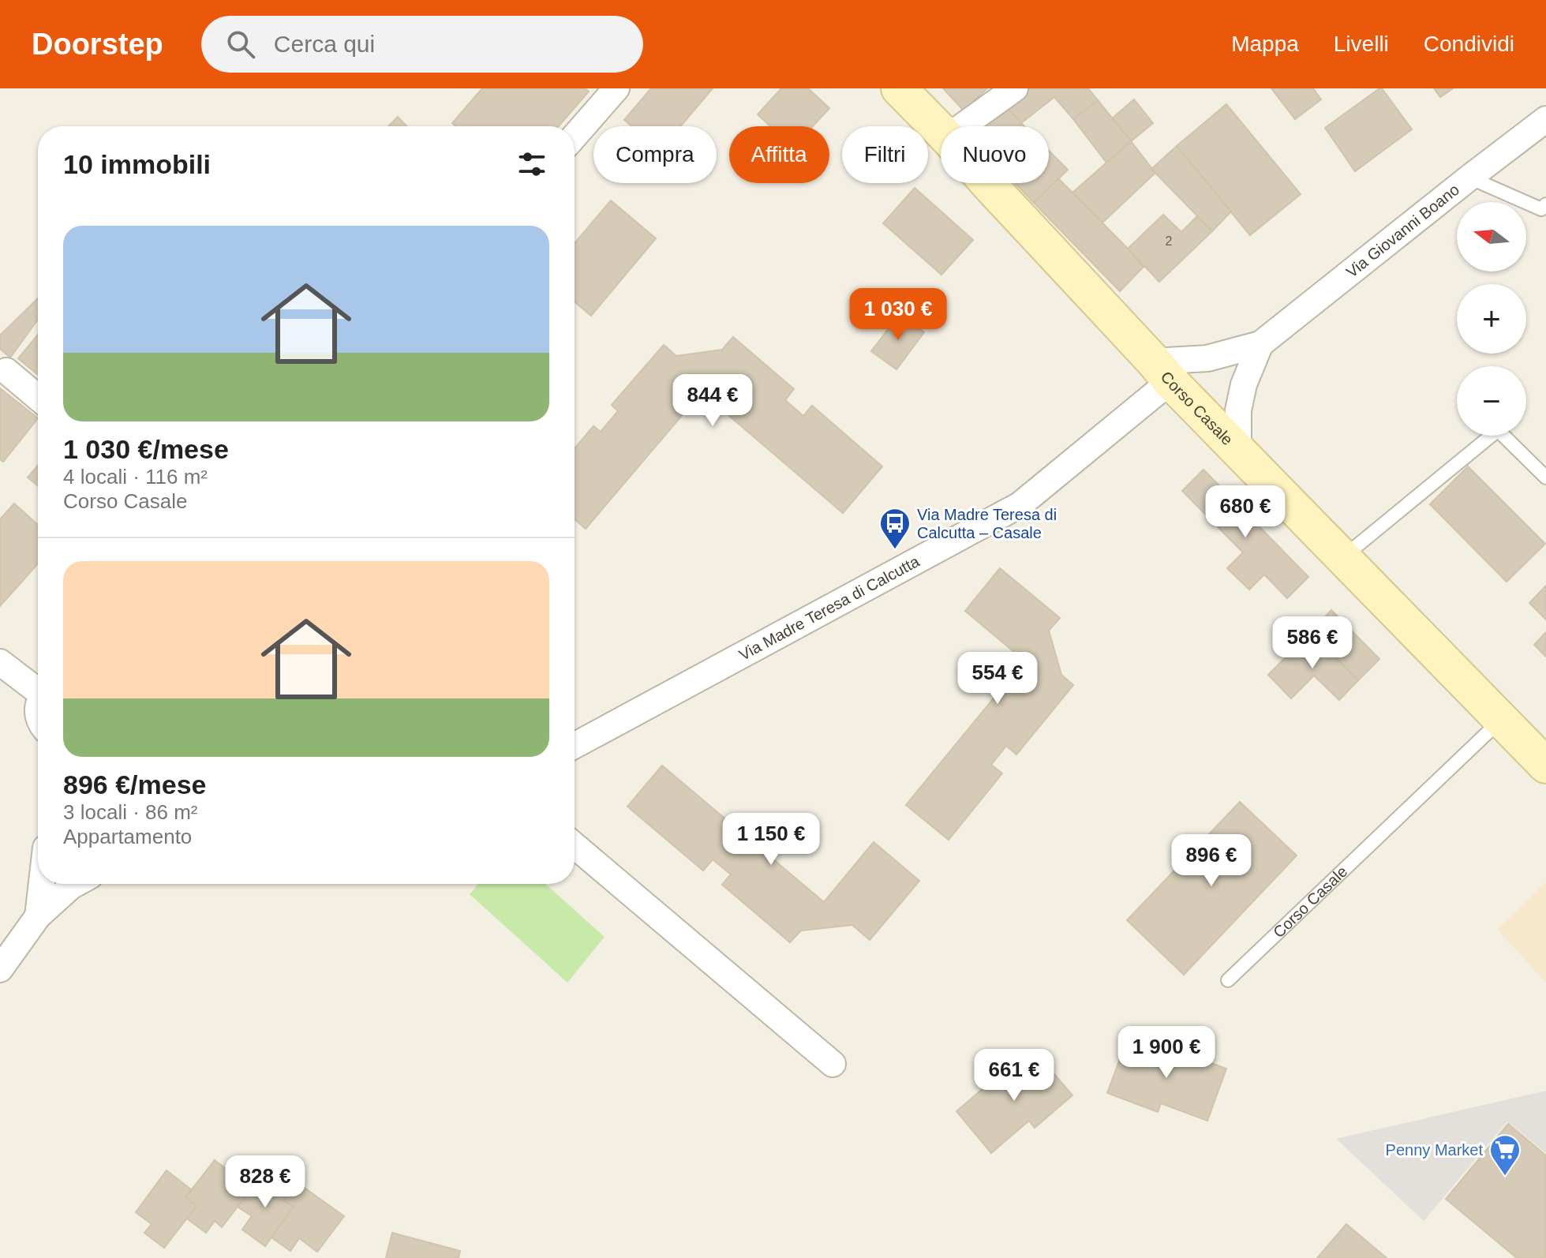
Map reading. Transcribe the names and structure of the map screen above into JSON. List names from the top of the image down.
{
  "streets": {
    "street": ["Via Giovanni Boano", "Corso Casale", "Via Madre Teresa di Calcutta"]
  },
  "crossings": [
    ["Via Giovanni Boano", "Corso Casale"],
    ["Via Giovanni Boano", "Via Madre Teresa di Calcutta"],
    ["Corso Casale", "Via Madre Teresa di Calcutta"]
  ],
  "places": {
    "bus stop": ["Via Madre Teresa di Calcutta – Casale"],
    "supermarket": ["Penny Market"]
  },
  "house_numbers": ["2"],
  "north": "left",
  "page": {
    "header": "Doorstep",
    "search": "Cerca qui",
    "nav": ["Mappa", "Livelli", "Condividi"],
    "chip": [
      "Compra",
      "Affitta",
      "Filtri",
      "Nuovo"
    ],
    "heading": "10 immobili",
    "map_buttons": ["+", "−"],
    "list": [
      {
        "name": "1 030 €/mese",
        "note": "4 locali · 116 m² · Corso Casale"
      },
      {
        "name": "896 €/mese",
        "note": "3 locali · 86 m² · Appartamento"
      }
    ],
    "price": [
      "1 030 €",
      "844 €",
      "680 €",
      "586 €",
      "554 €",
      "1 150 €",
      "896 €",
      "1 900 €",
      "661 €",
      "828 €"
    ]
  }
}
